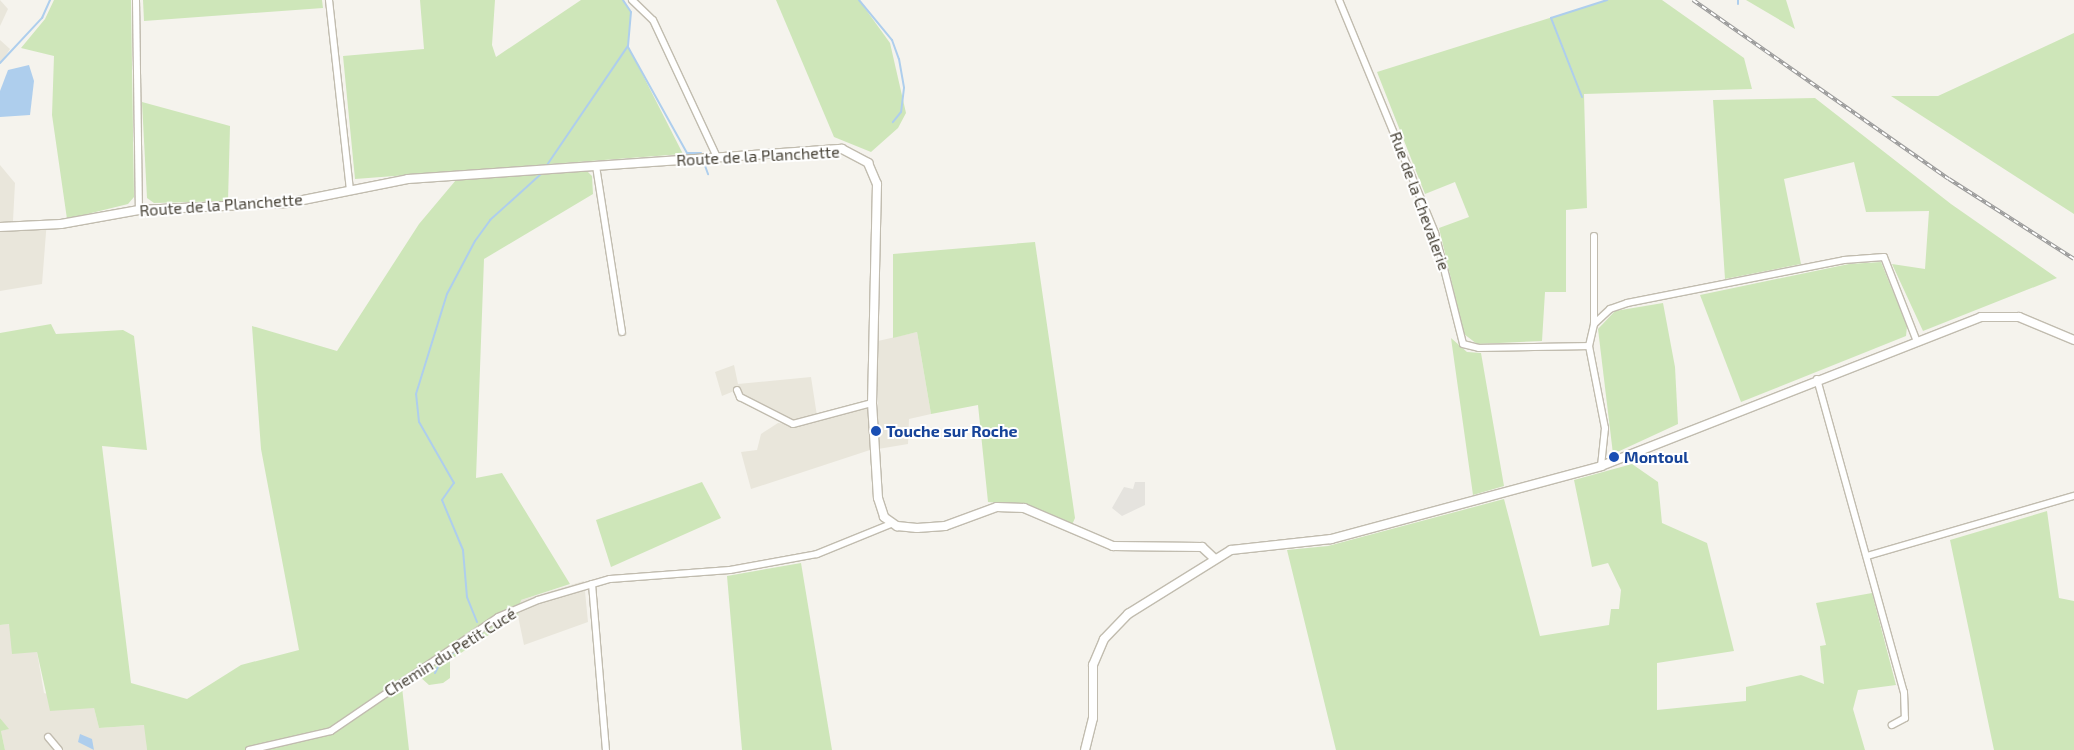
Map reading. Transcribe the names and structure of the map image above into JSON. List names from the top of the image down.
{
  "streets": {
    "street": ["Route de la Planchette", "Rue de la Chevalerie", "Chemin du Petit Cucé"]
  },
  "crossings": [
    ["Route de la Planchette", "Chemin du Petit Cucé"]
  ],
  "places": ["Touche sur Roche", "Montoul"]
}
